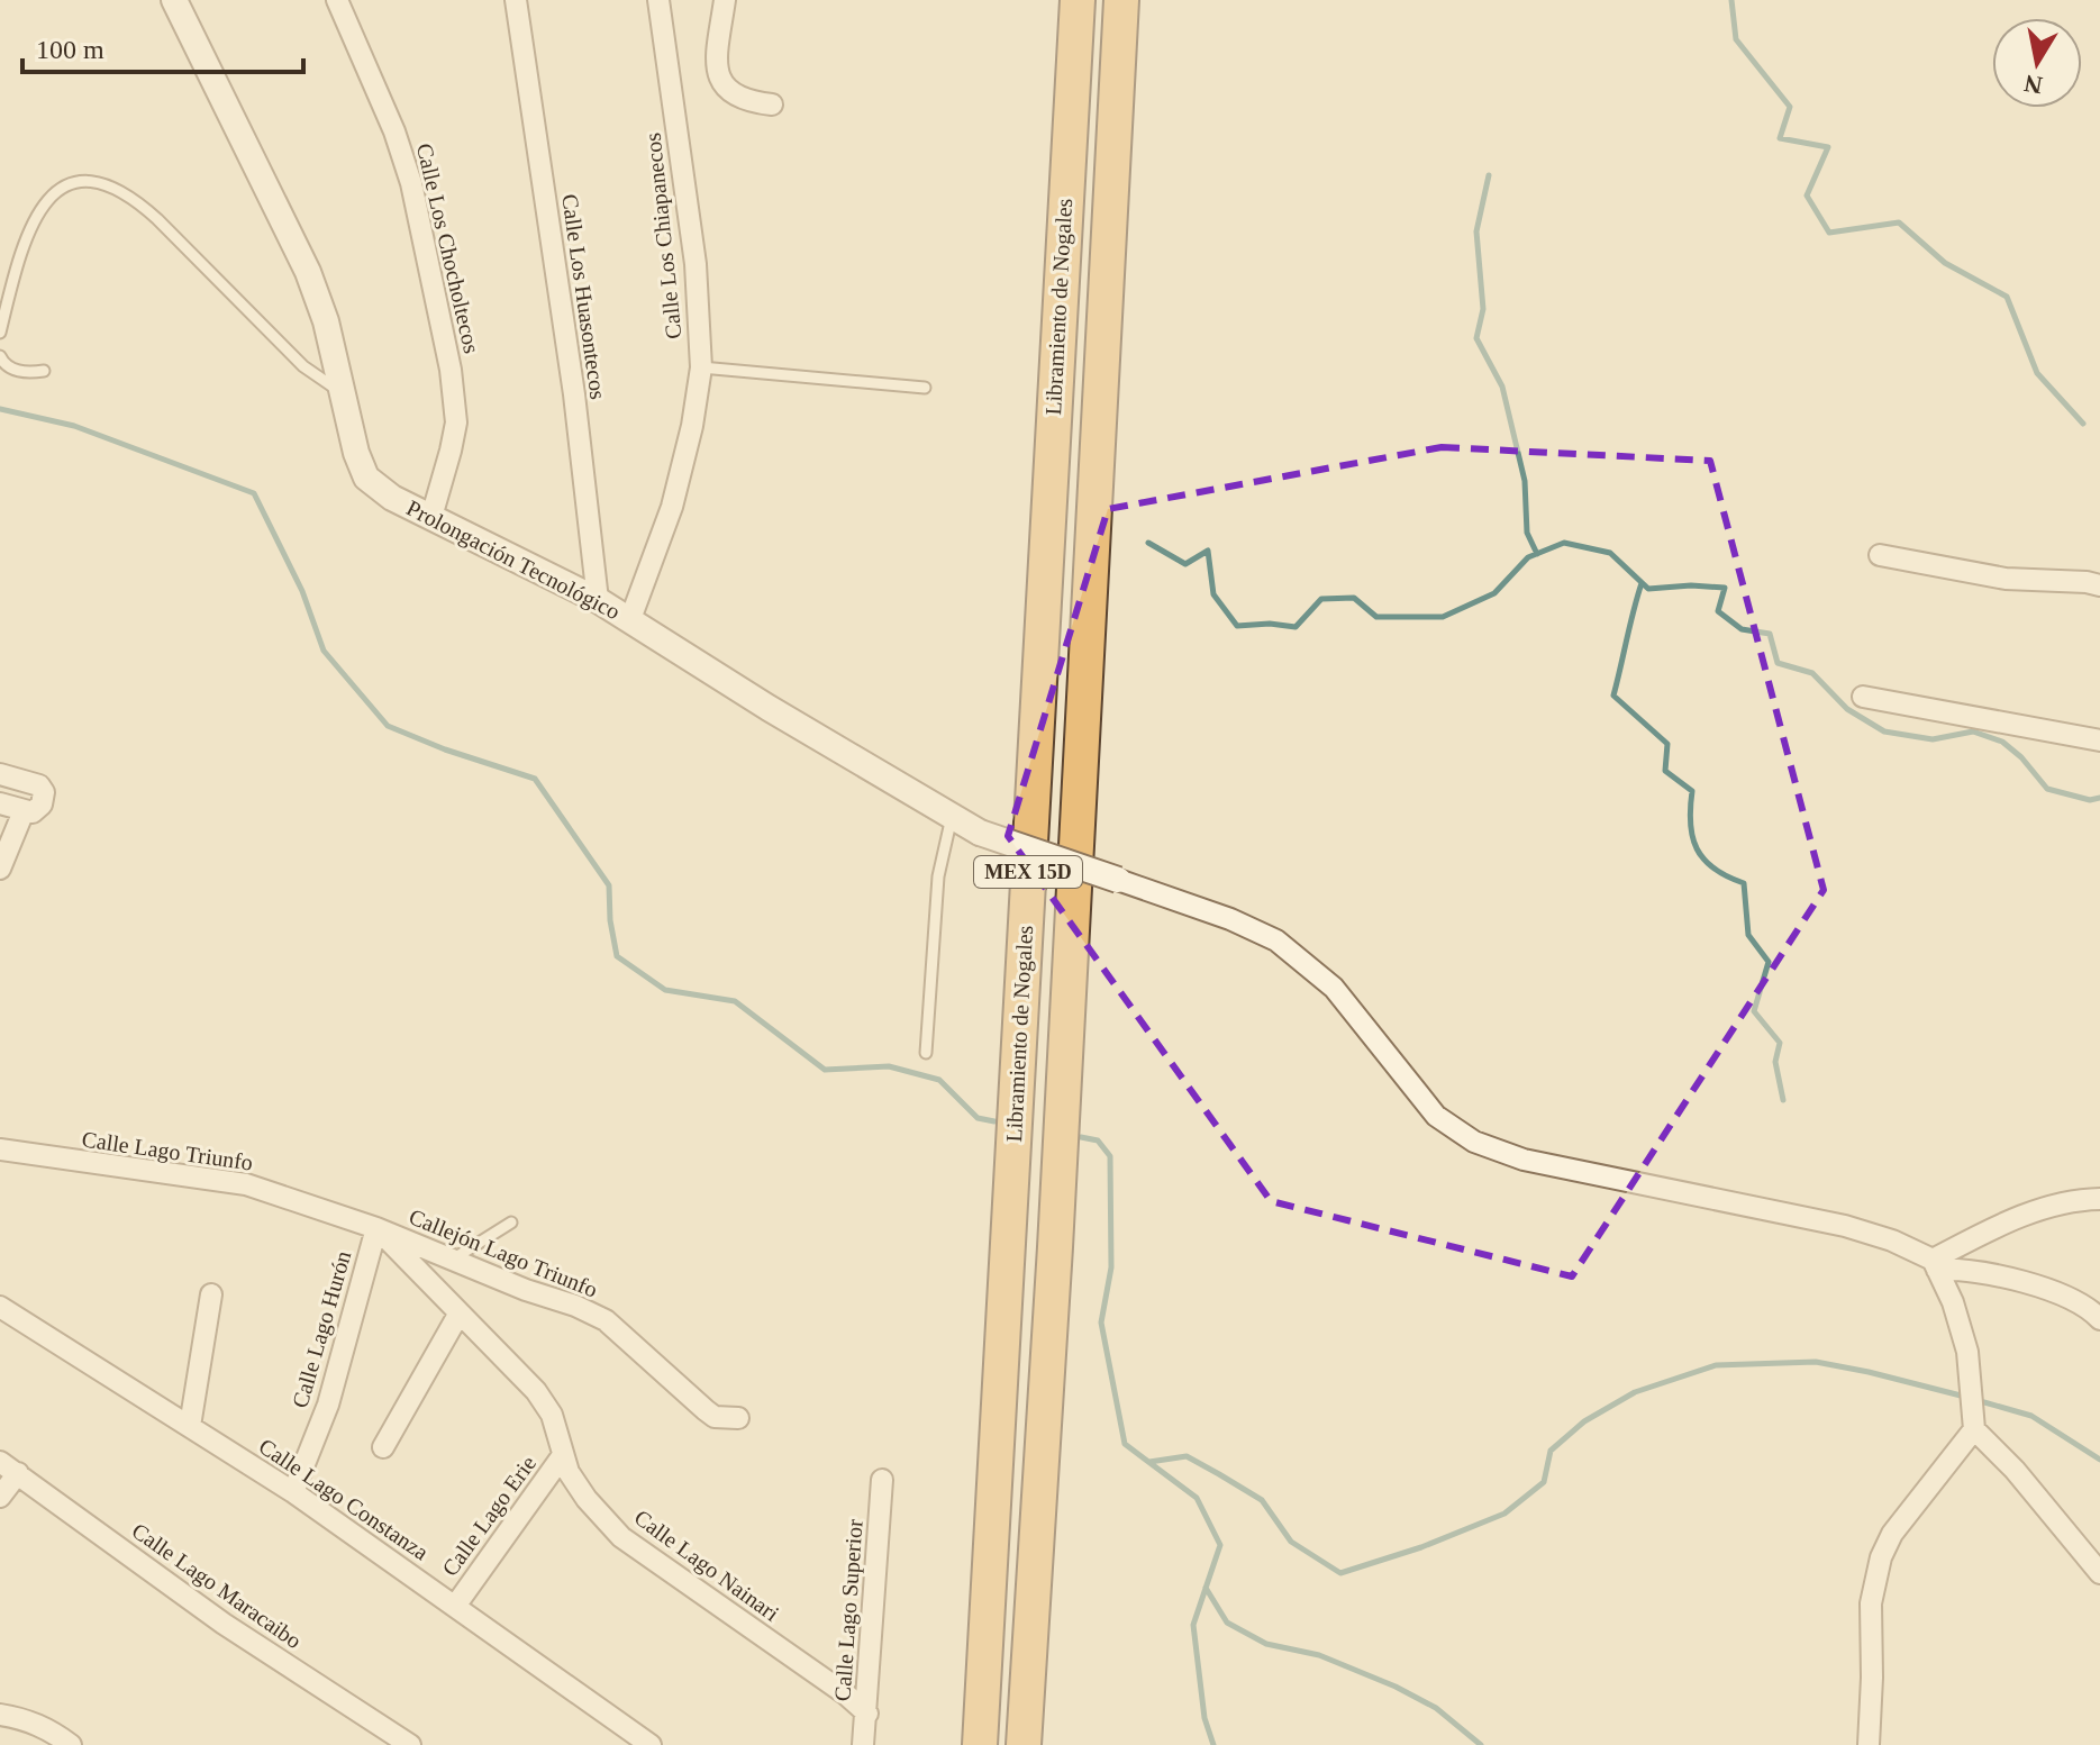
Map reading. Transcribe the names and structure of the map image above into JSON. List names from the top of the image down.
{
  "streets": {
    "highway": ["Libramiento de Nogales", "MEX 15D"],
    "street": [
      "Calle Los Chiapanecos",
      "Calle Los Chocholtecos",
      "Calle Los Huasontecos",
      "Prolongación Tecnológico",
      "Calle Lago Triunfo",
      "Callejón Lago Triunfo",
      "Calle Lago Hurón",
      "Calle Lago Constanza",
      "Calle Lago Erie",
      "Calle Lago Nainari",
      "Calle Lago Maracaibo",
      "Calle Lago Superior"
    ]
  },
  "crossings": [
    ["Calle Los Chiapanecos", "Prolongación Tecnológico"],
    ["Calle Los Chocholtecos", "Prolongación Tecnológico"],
    ["Calle Los Huasontecos", "Prolongación Tecnológico"],
    ["Calle Lago Triunfo", "Callejón Lago Triunfo"],
    ["Calle Lago Triunfo", "Calle Lago Hurón"],
    ["Calle Lago Triunfo", "Calle Lago Nainari"],
    ["Callejón Lago Triunfo", "Calle Lago Hurón"],
    ["Callejón Lago Triunfo", "Calle Lago Nainari"],
    ["Calle Lago Hurón", "Calle Lago Constanza"],
    ["Calle Lago Hurón", "Calle Lago Nainari"],
    ["Calle Lago Constanza", "Calle Lago Erie"],
    ["Calle Lago Erie", "Calle Lago Nainari"],
    ["Calle Lago Nainari", "Calle Lago Superior"]
  ],
  "scale_bar": "100 m",
  "north": "bottom"
}
